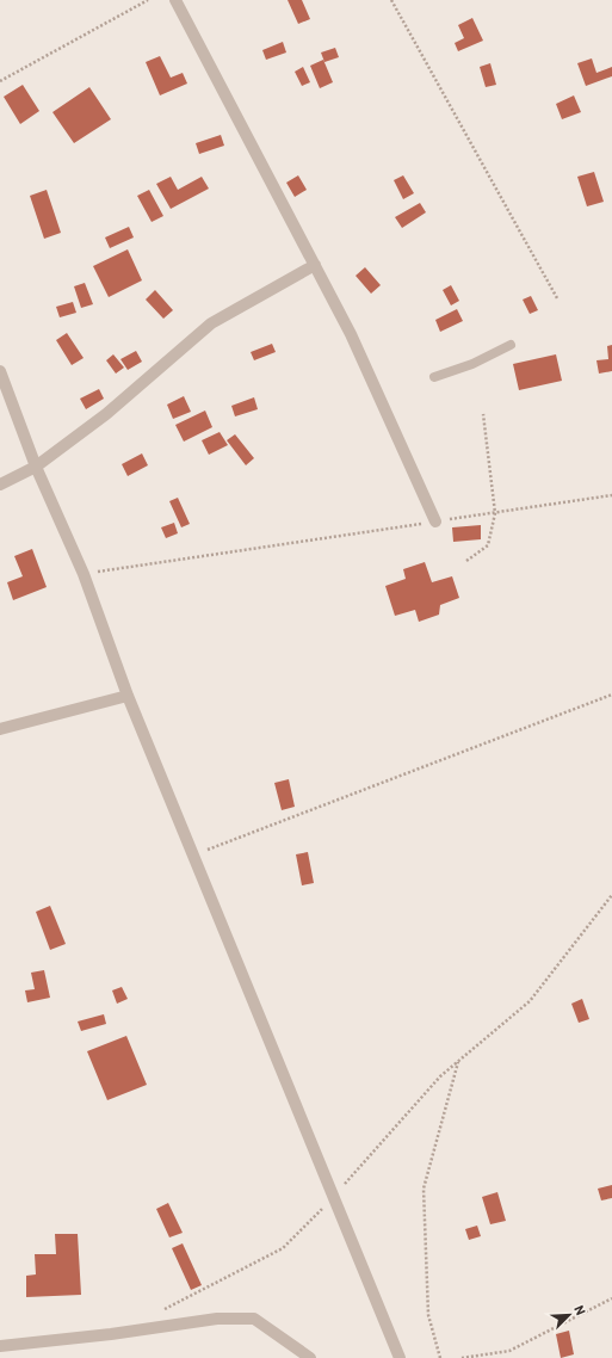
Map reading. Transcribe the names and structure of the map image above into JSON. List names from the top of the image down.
{
  "north": "top right"
}
